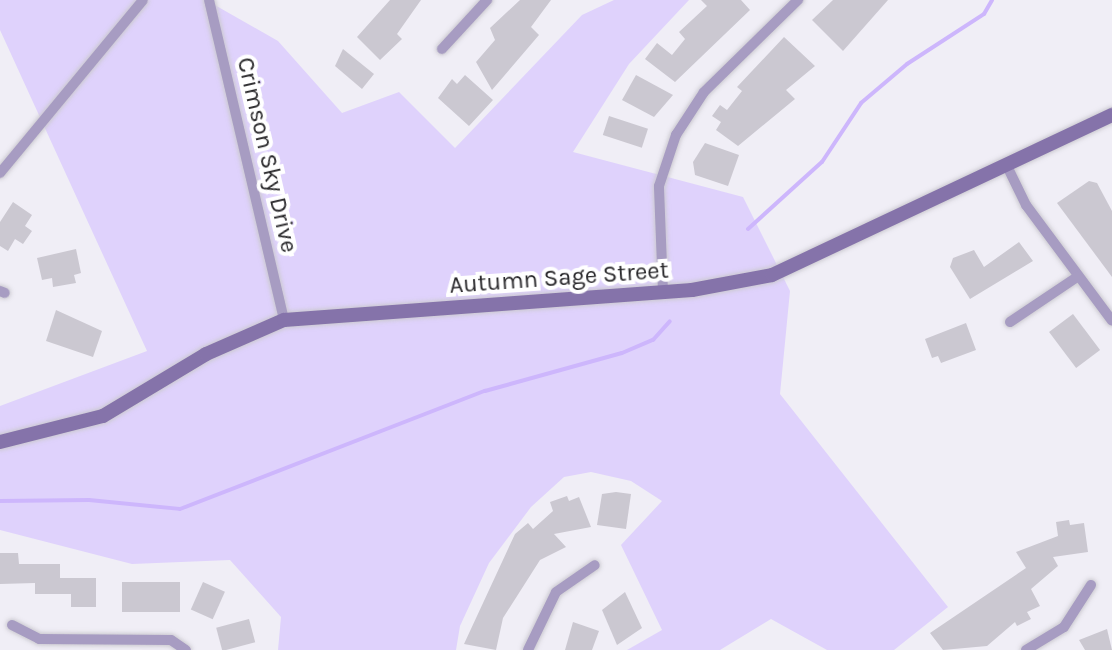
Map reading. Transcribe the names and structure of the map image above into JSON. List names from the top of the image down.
{
  "streets": {
    "street": ["Crimson Sky Drive", "Autumn Sage Street"]
  },
  "crossings": [
    ["Crimson Sky Drive", "Autumn Sage Street"]
  ]
}
